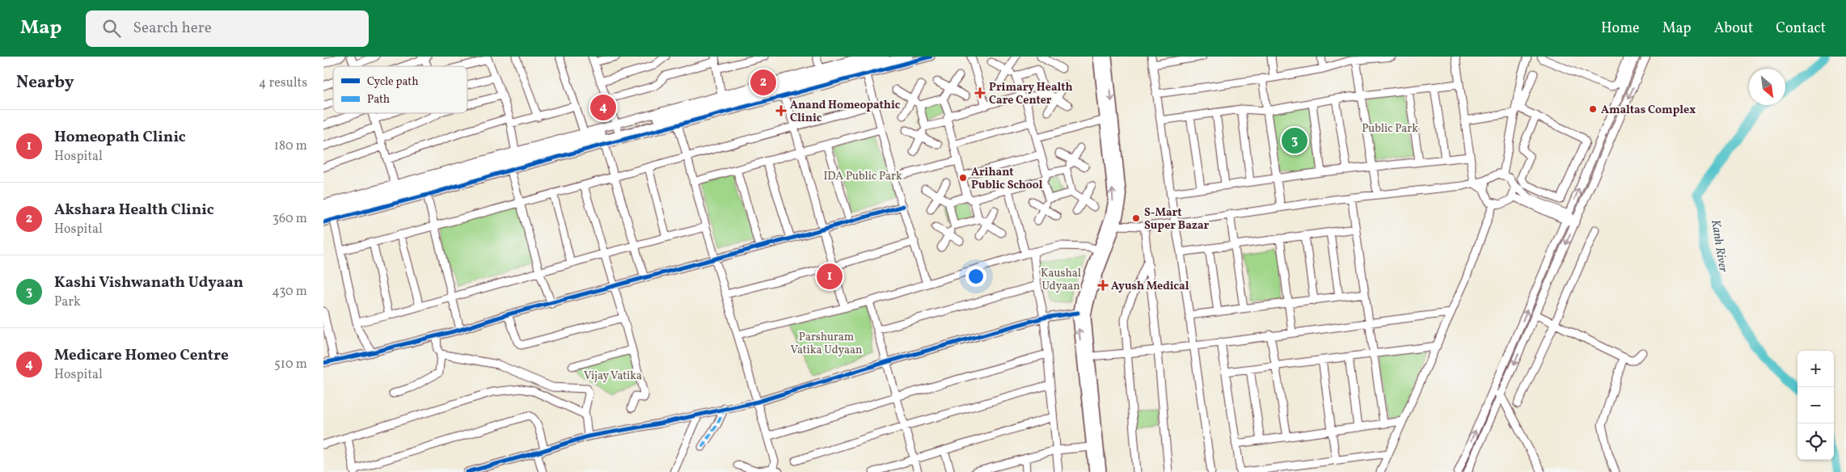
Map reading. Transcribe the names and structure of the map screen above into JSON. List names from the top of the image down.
{
  "water": ["Kanh River"],
  "parks": [
    "Public Park",
    "IDA Public Park",
    "Kaushal Udyaan",
    "Parshuram Vatika Udyaan",
    "Vijay Vatika"
  ],
  "places": {
    "health": ["Primary Health Care Center", "Anand Homeopathic Clinic", "Ayush Medical"],
    "other": ["Amaltas Complex", "Arihant Public School", "S-Mart Super Bazar"]
  },
  "legend": ["Cycle path", "Path"],
  "north": "bottom right",
  "page": {
    "header": "Map",
    "search": "Search here",
    "nav": [
      "Home",
      "Map",
      "About",
      "Contact"
    ],
    "heading": ["Nearby", "4 results"],
    "pins": [
      "2",
      "4",
      "3",
      "1"
    ],
    "list": [
      {
        "mark": "1",
        "name": "Homeopath Clinic",
        "note": "Hospital",
        "value": "180 m"
      },
      {
        "mark": "2",
        "name": "Akshara Health Clinic",
        "note": "Hospital",
        "value": "360 m"
      },
      {
        "mark": "3",
        "name": "Kashi Vishwanath Udyaan",
        "note": "Park",
        "value": "430 m"
      },
      {
        "mark": "4",
        "name": "Medicare Homeo Centre",
        "note": "Hospital",
        "value": "510 m"
      }
    ],
    "map_buttons": ["+", "−"]
  }
}
